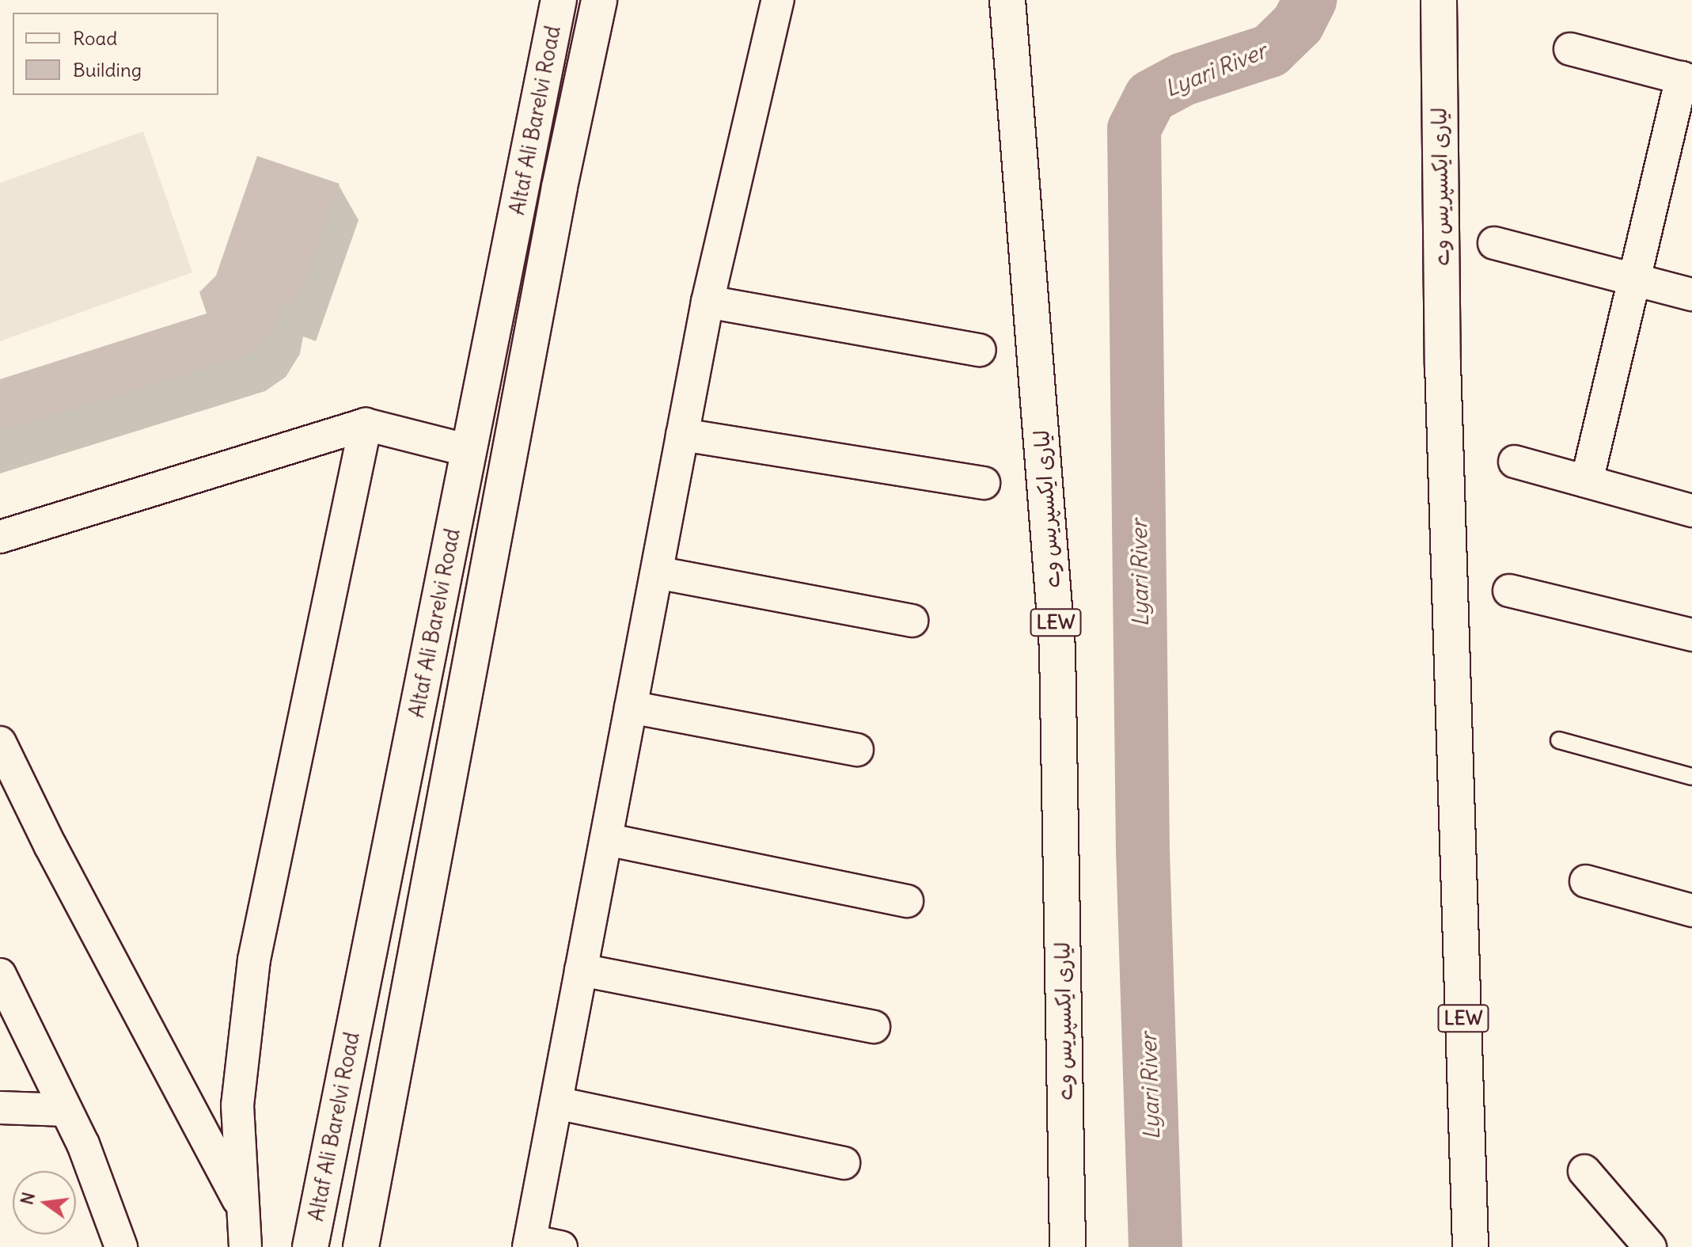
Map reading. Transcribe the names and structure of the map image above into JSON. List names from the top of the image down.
{
  "streets": {
    "main road": ["Altaf Ali Barelvi Road", "لیاری ایکسپریس وے", "LEW"]
  },
  "water": ["Lyari River"],
  "legend": ["Road", "Building"],
  "north": "left"
}
